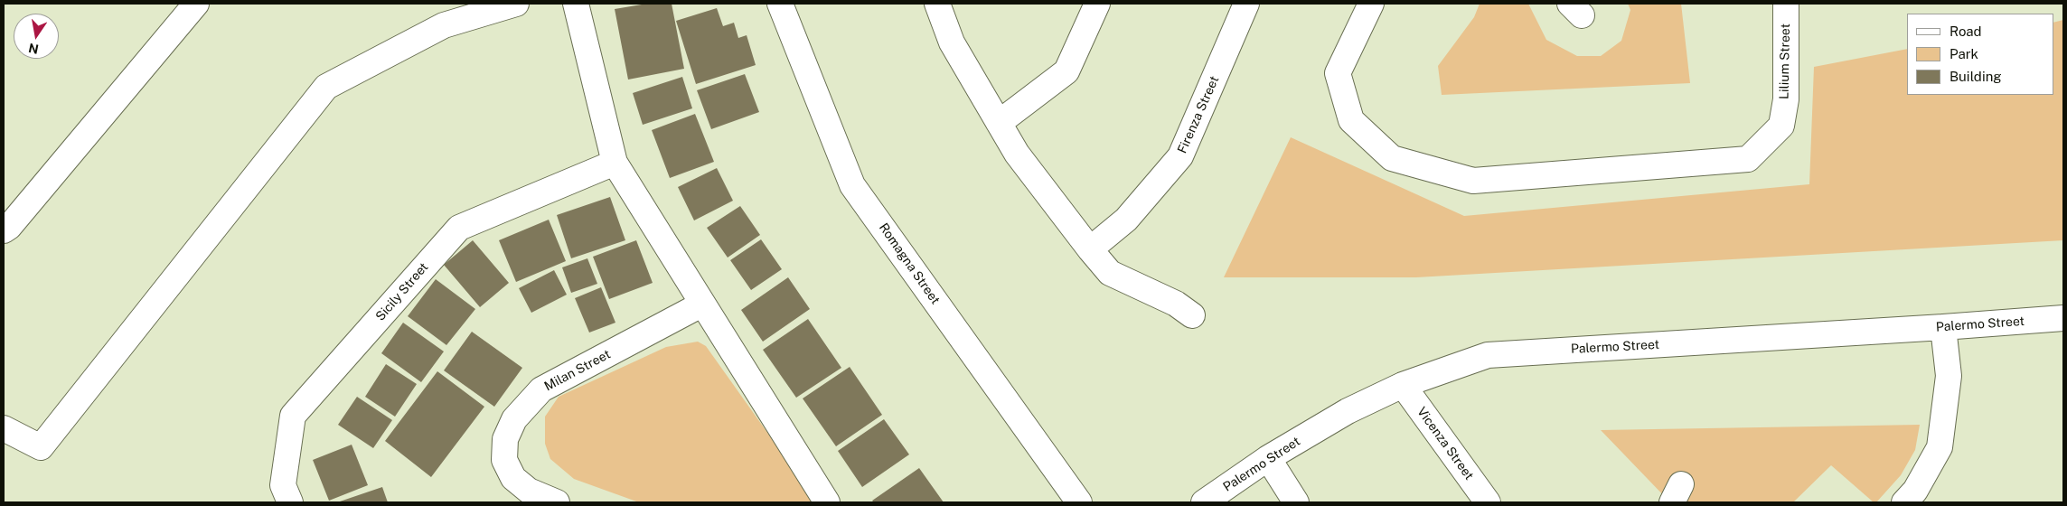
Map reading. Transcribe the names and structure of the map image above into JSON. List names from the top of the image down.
{
  "streets": {
    "street": [
      "Lilium Street",
      "Firenza Street",
      "Romagna Street",
      "Sicily Street",
      "Palermo Street",
      "Milan Street",
      "Vicenza Street"
    ]
  },
  "crossings": [
    ["Palermo Street", "Vicenza Street"]
  ],
  "legend": ["Road", "Park", "Building"],
  "north": "bottom"
}
